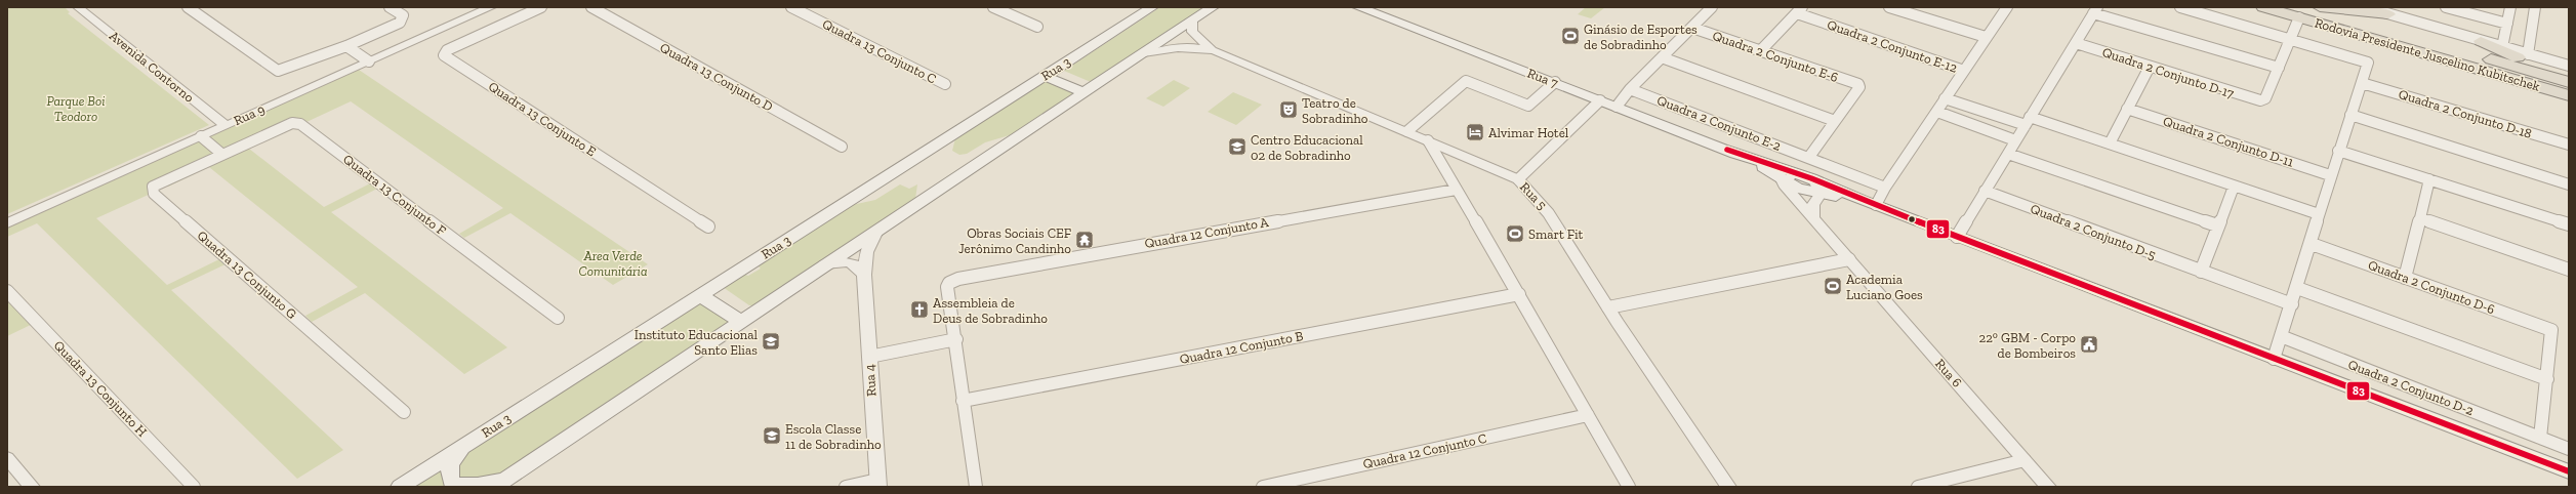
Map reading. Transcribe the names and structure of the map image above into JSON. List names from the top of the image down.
{
  "streets": {
    "highway": ["Rodovia Presidente Juscelino Kubitschek"],
    "main road": ["Rua 3", "Rua 7"],
    "street": [
      "Quadra 2 Conjunto E-12",
      "Quadra 13 Conjunto C",
      "Quadra 2 Conjunto E-6",
      "Avenida Contorno",
      "Quadra 2 Conjunto D-17",
      "Quadra 13 Conjunto D",
      "Quadra 2 Conjunto D-18",
      "Rua 9",
      "Quadra 13 Conjunto E",
      "Quadra 2 Conjunto E-2",
      "Quadra 2 Conjunto D-11",
      "Quadra 13 Conjunto F",
      "Rua 5",
      "Quadra 2 Conjunto D-5",
      "Quadra 12 Conjunto A",
      "Quadra 13 Conjunto G",
      "Quadra 2 Conjunto D-6",
      "Quadra 12 Conjunto B",
      "Rua 6",
      "Rua 4",
      "Quadra 2 Conjunto D-2",
      "Quadra 13 Conjunto H",
      "Quadra 12 Conjunto C"
    ]
  },
  "crossings": [
    ["Avenida Contorno", "Rua 9"],
    ["Rua 7", "Rua 6"],
    ["Quadra 13 Conjunto F", "Quadra 13 Conjunto G"]
  ],
  "parks": ["Parque Boi Teodoro", "Area Verde Comunitária"],
  "places": {
    "sports": ["Ginásio de Esportes de Sobradinho", "Smart Fit", "Academia Luciano Goes"],
    "theatre": ["Teatro de Sobradinho"],
    "hotel": ["Alvimar Hotel"],
    "school or university": ["Centro Educacional 02 de Sobradinho", "Instituto Educacional Santo Elias", "Escola Classe 11 de Sobradinho"],
    "temple": ["Obras Sociais CEF Jerônimo Candinho"],
    "church": ["Assembleia de Deus de Sobradinho"],
    "public building": ["22° GBM - Corpo de Bombeiros"]
  },
  "lines": ["transit line 83"]
}
